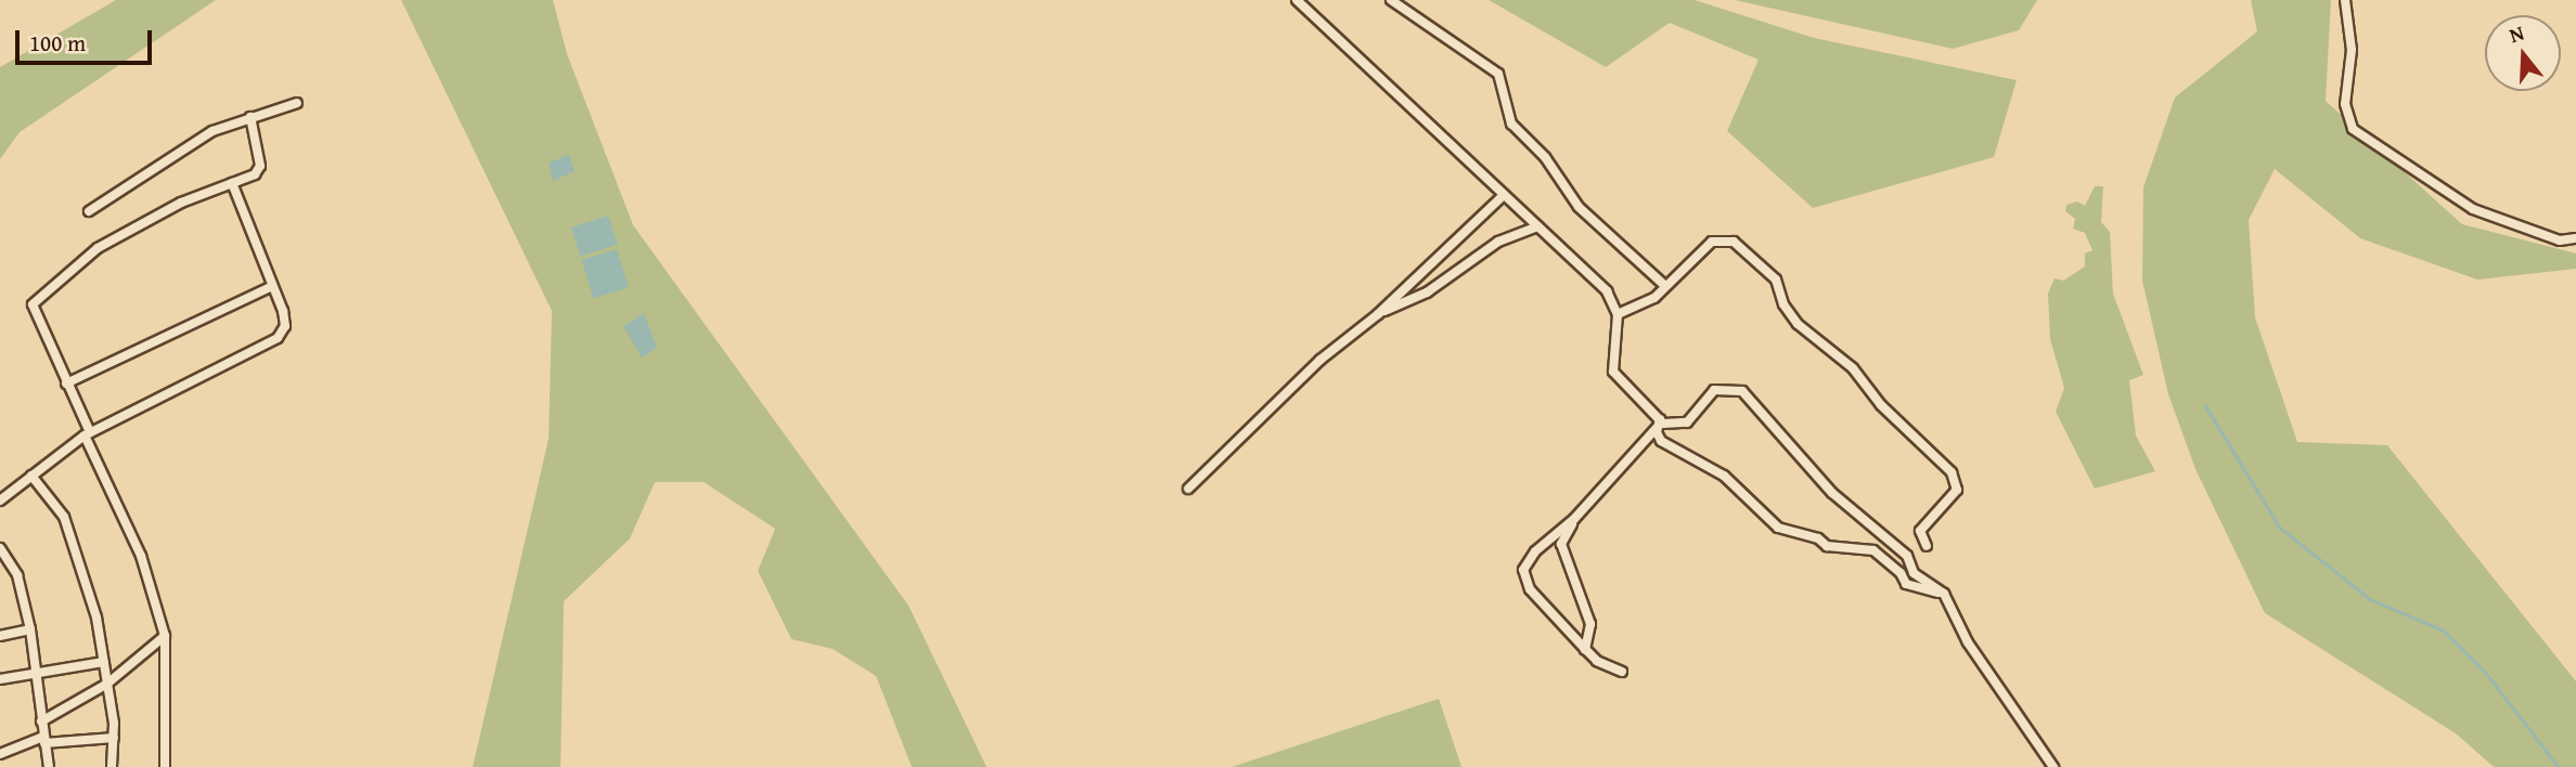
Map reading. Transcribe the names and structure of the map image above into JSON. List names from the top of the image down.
{
  "scale_bar": "100 m",
  "north": "top"
}
